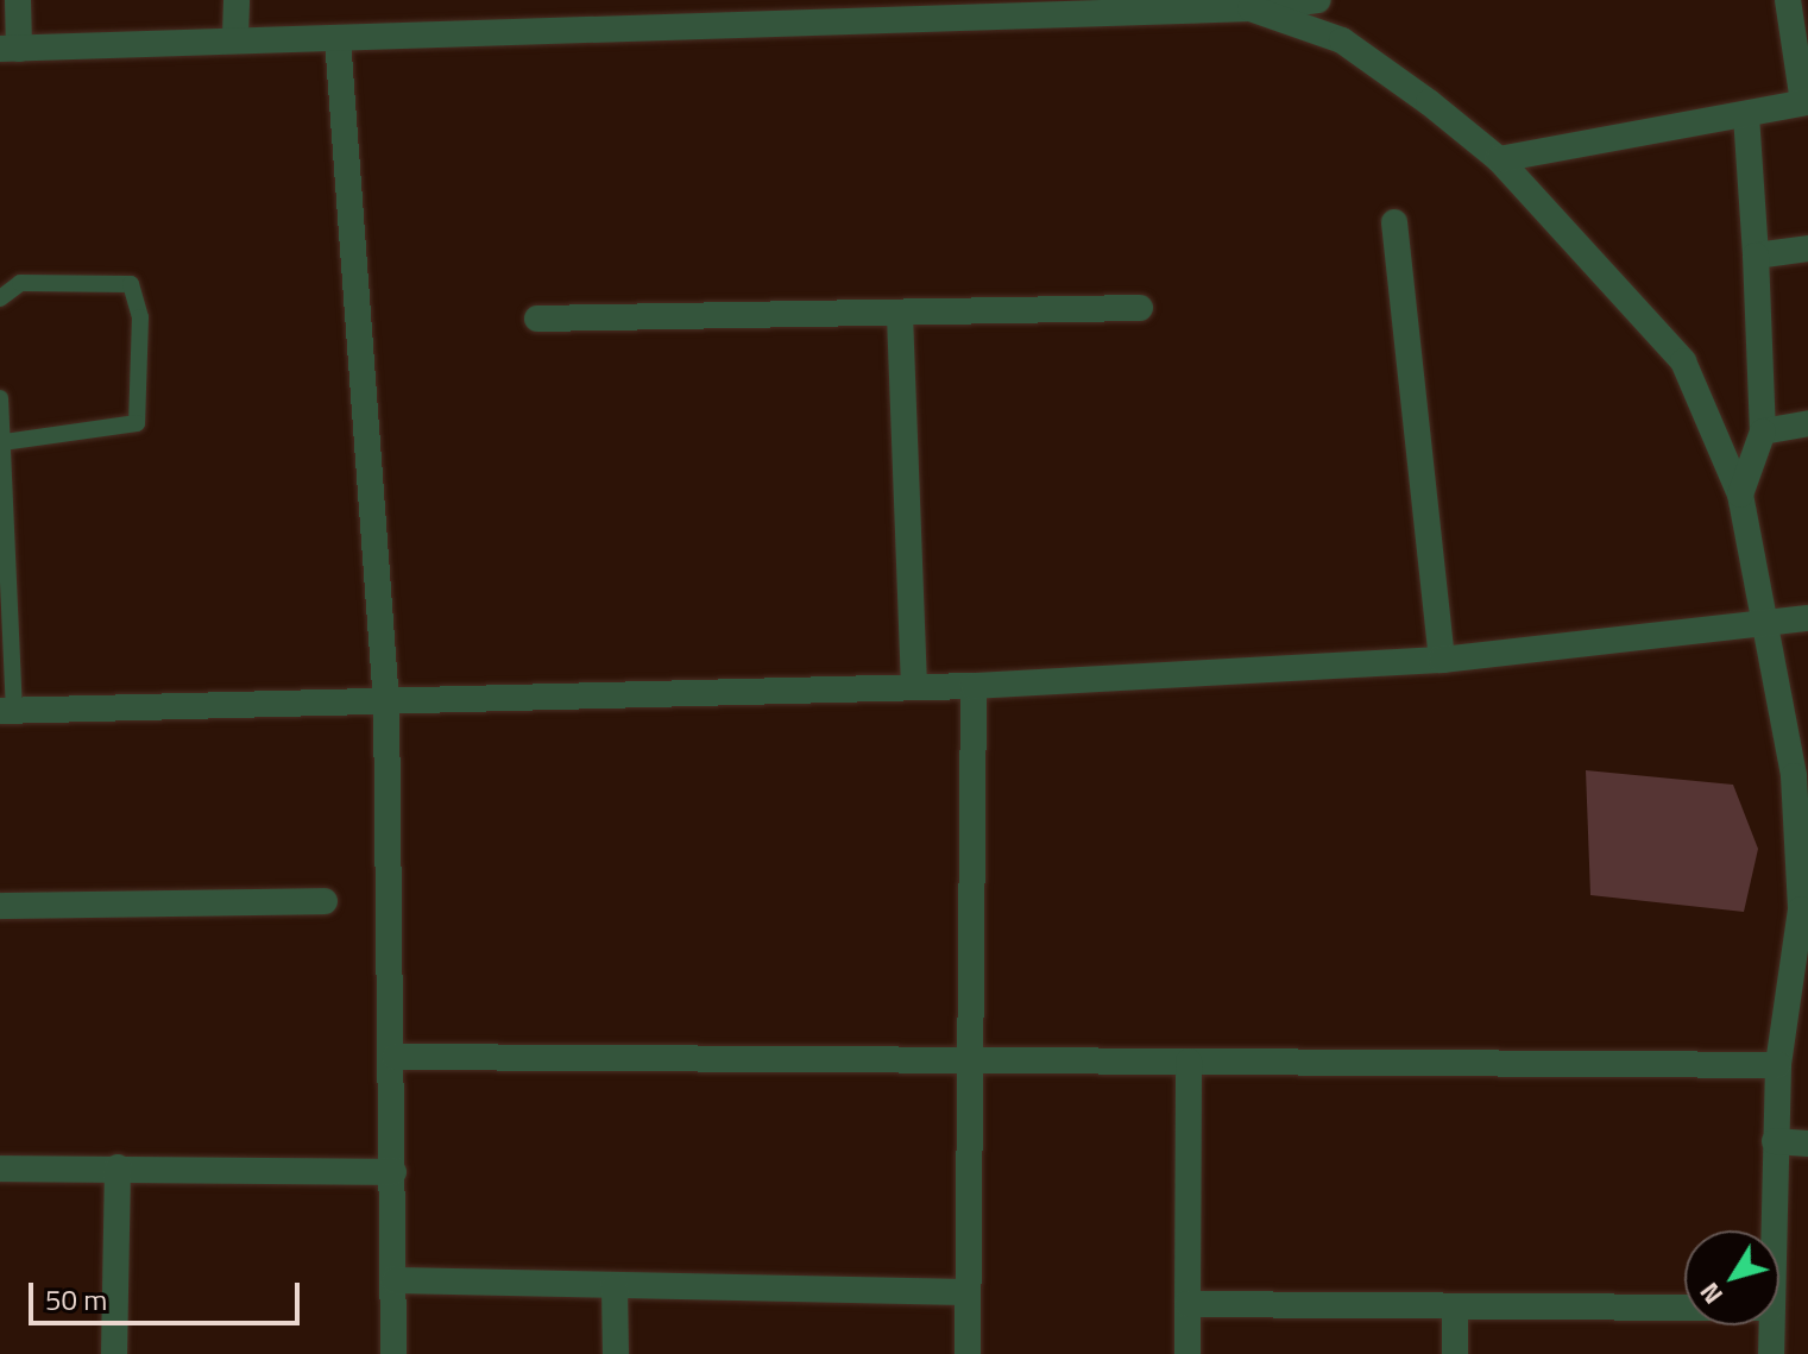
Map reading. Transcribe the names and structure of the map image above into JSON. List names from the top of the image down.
{
  "scale_bar": "50 m",
  "north": "bottom left"
}
